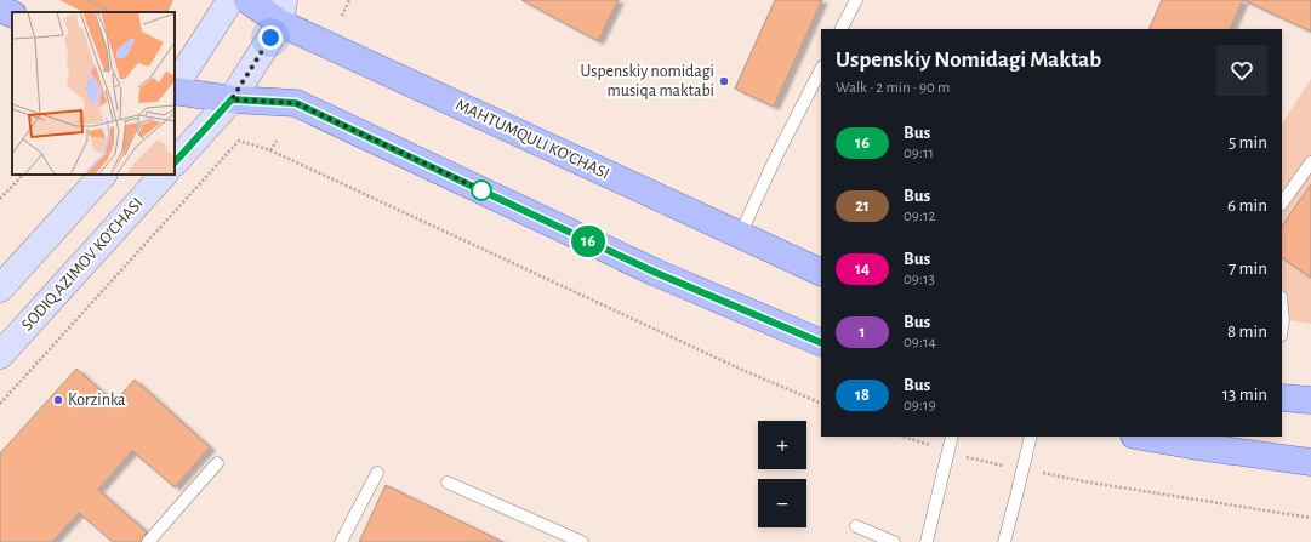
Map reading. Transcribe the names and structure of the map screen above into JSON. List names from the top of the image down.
{
  "streets": {
    "main road": ["MAHTUMQULI KO'CHASI", "SODIQ AZIMOV KO'CHASI"]
  },
  "places": ["Uspenskiy nomidagi musiqa maktabi", "Korzinka"],
  "lines": ["bus line 16"],
  "page": {
    "on_map": "16",
    "heading": ["Uspenskiy Nomidagi Maktab", "Walk · 2 min · 90 m"],
    "list": [
      {
        "mark": "16",
        "name": "Bus",
        "note": "09:11",
        "value": "5 min"
      },
      {
        "mark": "21",
        "name": "Bus",
        "note": "09:12",
        "value": "6 min"
      },
      {
        "mark": "14",
        "name": "Bus",
        "note": "09:13",
        "value": "7 min"
      },
      {
        "mark": "1",
        "name": "Bus",
        "note": "09:14",
        "value": "8 min"
      },
      {
        "mark": "18",
        "name": "Bus",
        "note": "09:19",
        "value": "13 min"
      }
    ],
    "map_buttons": ["+", "−"]
  }
}
